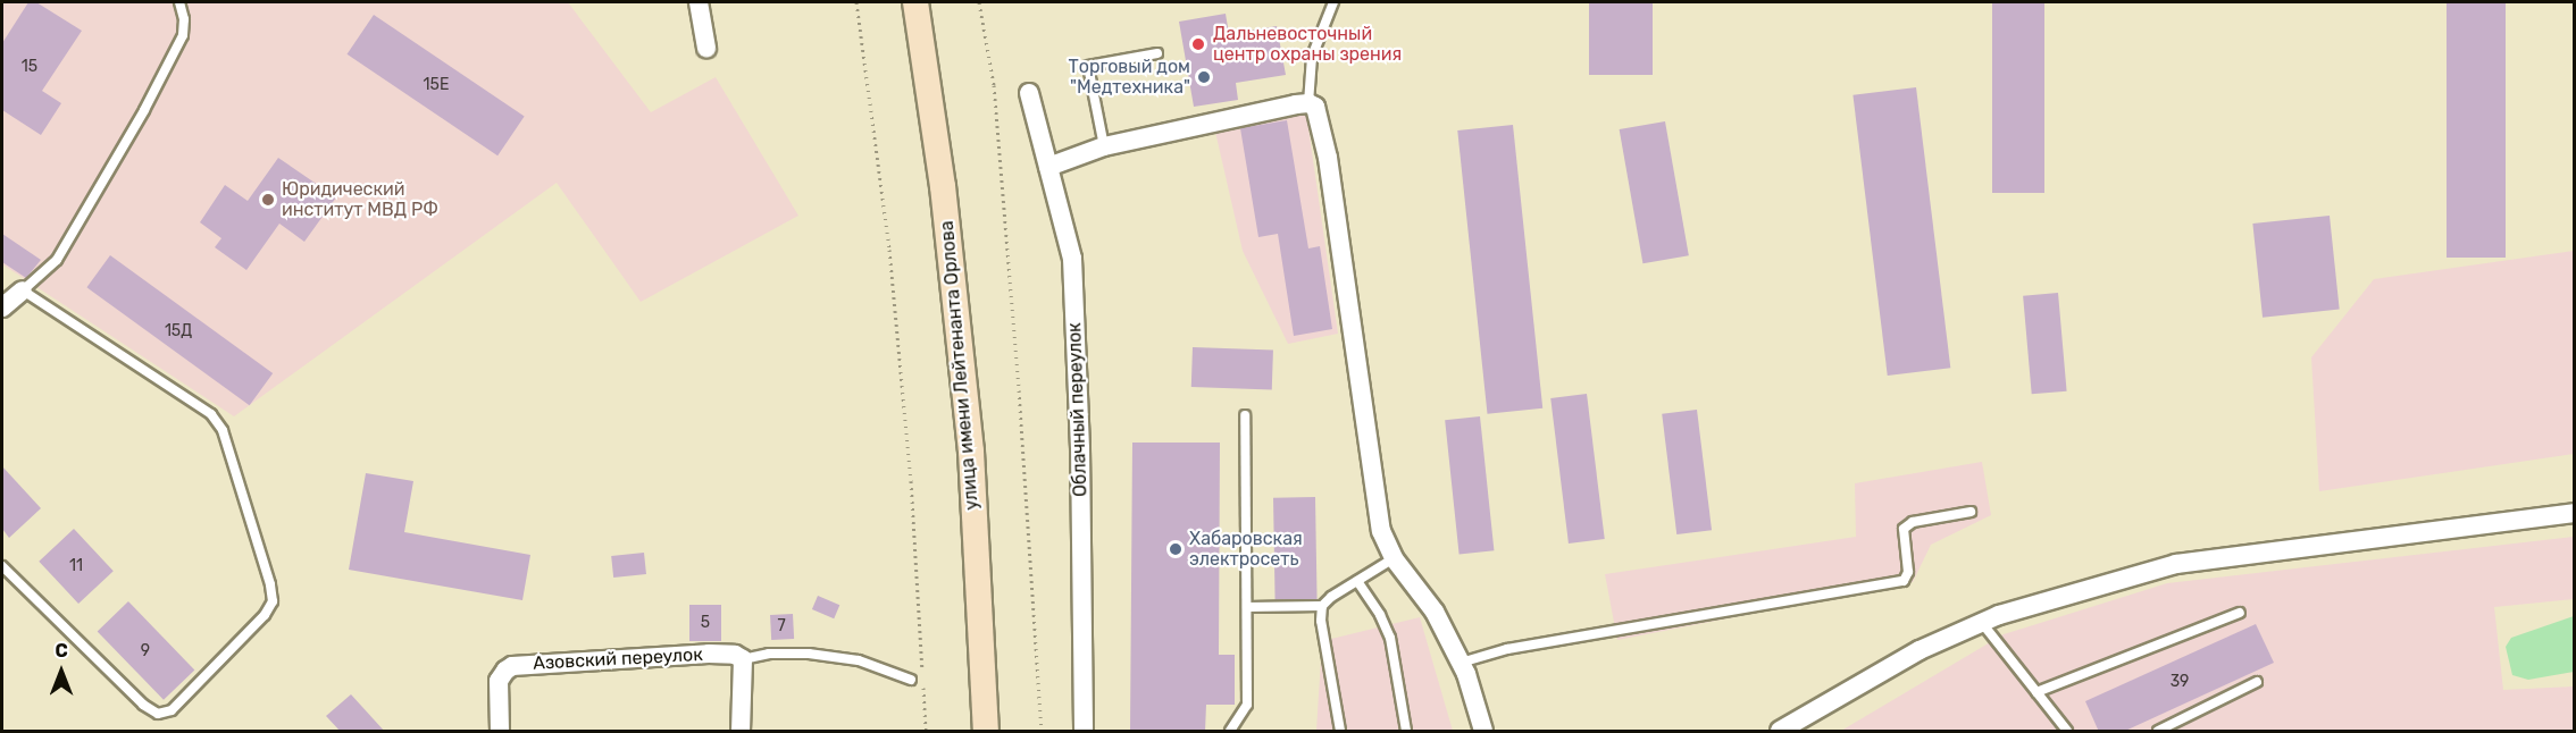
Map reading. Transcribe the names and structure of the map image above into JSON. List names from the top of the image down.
{
  "streets": {
    "main road": ["улица имени Лейтенанта Орлова"],
    "street": ["Облачный переулок", "Азовский переулок"]
  },
  "places": [
    "Дальневосточный центр охраны зрения",
    "Торговый дом \"Медтехника\"",
    "Юридический институт МВД РФ",
    "Хабаровская электросеть"
  ],
  "house_numbers": [
    "15",
    "15Е",
    "15Д",
    "11",
    "5",
    "7",
    "9",
    "39"
  ],
  "north": "top"
}
